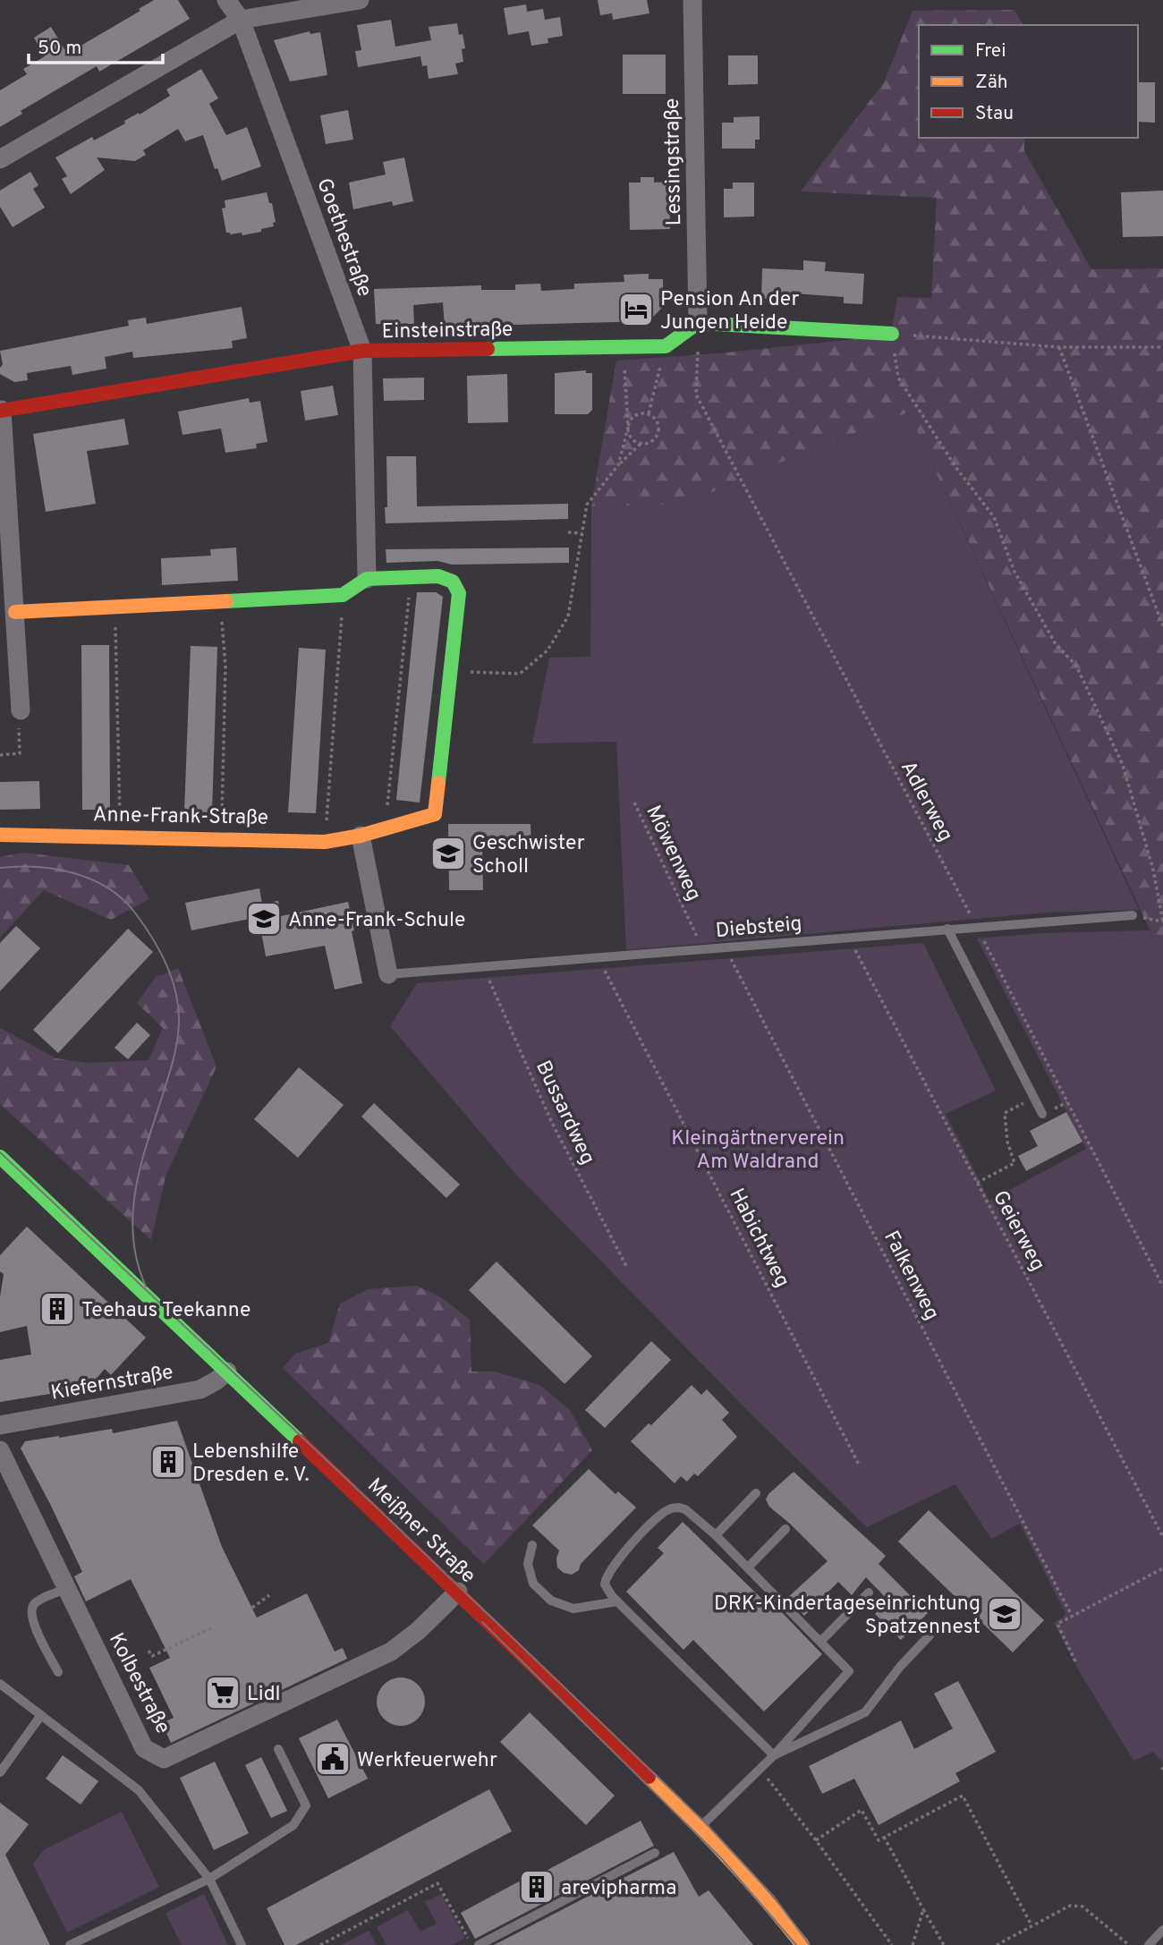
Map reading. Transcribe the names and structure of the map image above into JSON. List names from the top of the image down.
{
  "streets": {
    "street": [
      "Lessingstraße",
      "Goethestraße",
      "Einsteinstraße",
      "Anne-Frank-Straße",
      "Kiefernstraße",
      "Meißner Straße",
      "Kolbestraße"
    ],
    "lane": ["Diebsteig"],
    "path": [
      "Adlerweg",
      "Möwenweg",
      "Bussardweg",
      "Geierweg",
      "Habichtweg",
      "Falkenweg"
    ]
  },
  "crossings": [
    ["Lessingstraße", "Adlerweg"],
    ["Goethestraße", "Einsteinstraße"],
    ["Adlerweg", "Diebsteig"],
    ["Möwenweg", "Diebsteig"],
    ["Diebsteig", "Bussardweg"],
    ["Diebsteig", "Geierweg"],
    ["Diebsteig", "Habichtweg"],
    ["Diebsteig", "Falkenweg"],
    ["Kiefernstraße", "Meißner Straße"],
    ["Meißner Straße", "Kolbestraße"]
  ],
  "parks": ["Kleingärtnerverein Am Waldrand"],
  "places": {
    "hotel": ["Pension An der Jungen Heide"],
    "school or university": ["Geschwister Scholl", "Anne-Frank-Schule", "DRK-Kindertageseinrichtung Spatzennest"],
    "building": ["Teehaus Teekanne", "Lebenshilfe Dresden e. V.", "arevipharma"],
    "supermarket": ["Lidl"],
    "public building": ["Werkfeuerwehr"]
  },
  "legend": ["Frei", "Zäh", "Stau"],
  "scale_bar": "50 m"
}
